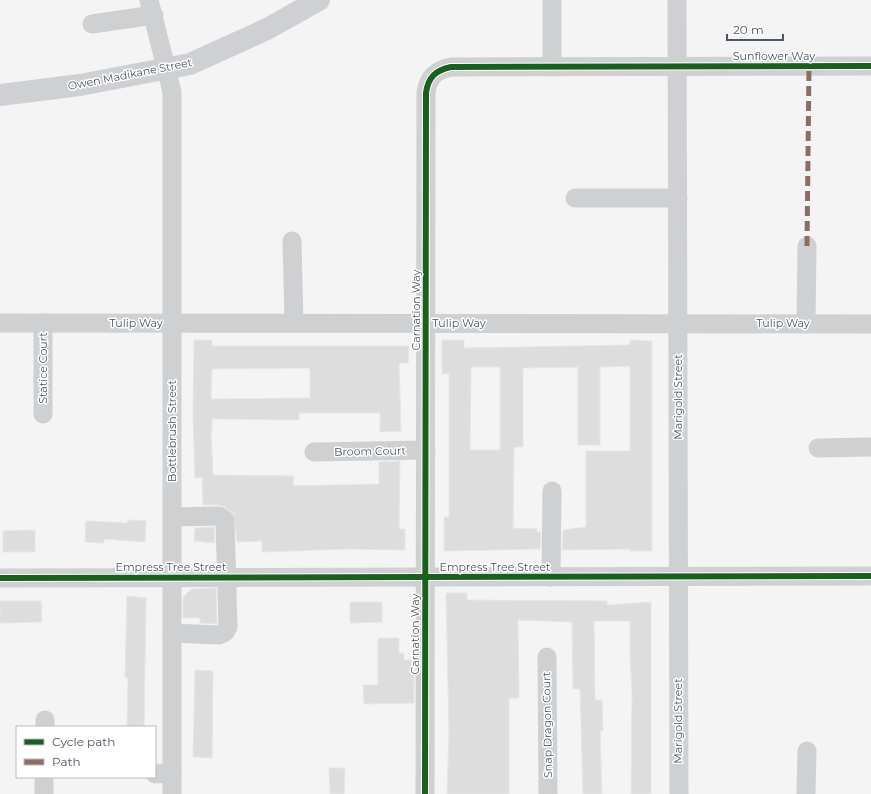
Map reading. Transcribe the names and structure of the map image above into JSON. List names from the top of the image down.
{
  "streets": {
    "street": [
      "Sunflower Way",
      "Owen Madikane Street",
      "Carnation Way",
      "Tulip Way",
      "Statice Court",
      "Marigold Street",
      "Bottlebrush Street",
      "Broom Court",
      "Empress Tree Street",
      "Snap Dragon Court"
    ]
  },
  "crossings": [
    ["Sunflower Way", "Carnation Way"],
    ["Sunflower Way", "Marigold Street"],
    ["Owen Madikane Street", "Bottlebrush Street"],
    ["Carnation Way", "Tulip Way"],
    ["Carnation Way", "Marigold Street"],
    ["Carnation Way", "Broom Court"],
    ["Carnation Way", "Empress Tree Street"],
    ["Tulip Way", "Statice Court"],
    ["Tulip Way", "Marigold Street"],
    ["Tulip Way", "Bottlebrush Street"],
    ["Marigold Street", "Empress Tree Street"],
    ["Bottlebrush Street", "Empress Tree Street"]
  ],
  "legend": ["Cycle path", "Path"],
  "scale_bar": "20 m"
}
